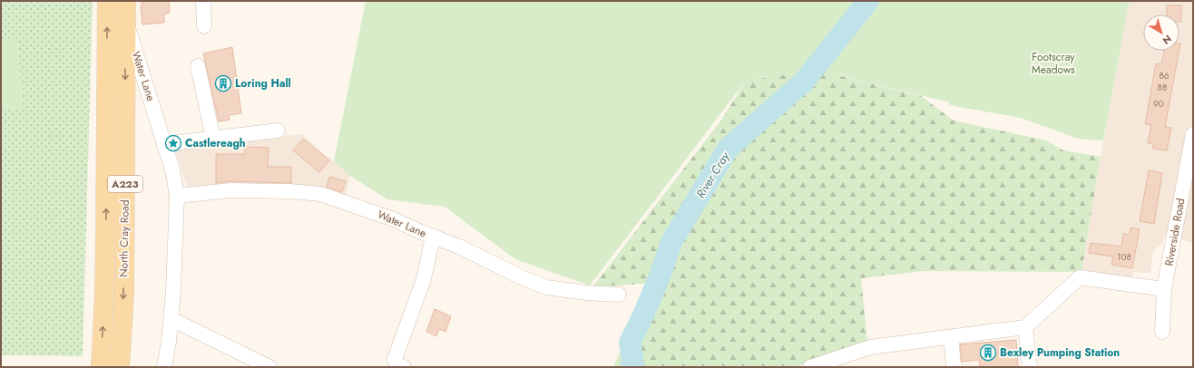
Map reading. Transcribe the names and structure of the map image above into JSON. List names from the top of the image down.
{
  "streets": {
    "main road": ["A223", "North Cray Road"],
    "street": ["Water Lane", "Riverside Road"]
  },
  "crossings": [
    ["Water Lane", "North Cray Road"]
  ],
  "water": ["River Cray"],
  "parks": ["Footscray Meadows"],
  "places": {
    "building": ["Loring Hall", "Bexley Pumping Station"],
    "place": ["Castlereagh"]
  },
  "house_numbers": [
    "86",
    "88",
    "90",
    "108"
  ],
  "north": "bottom right"
}
